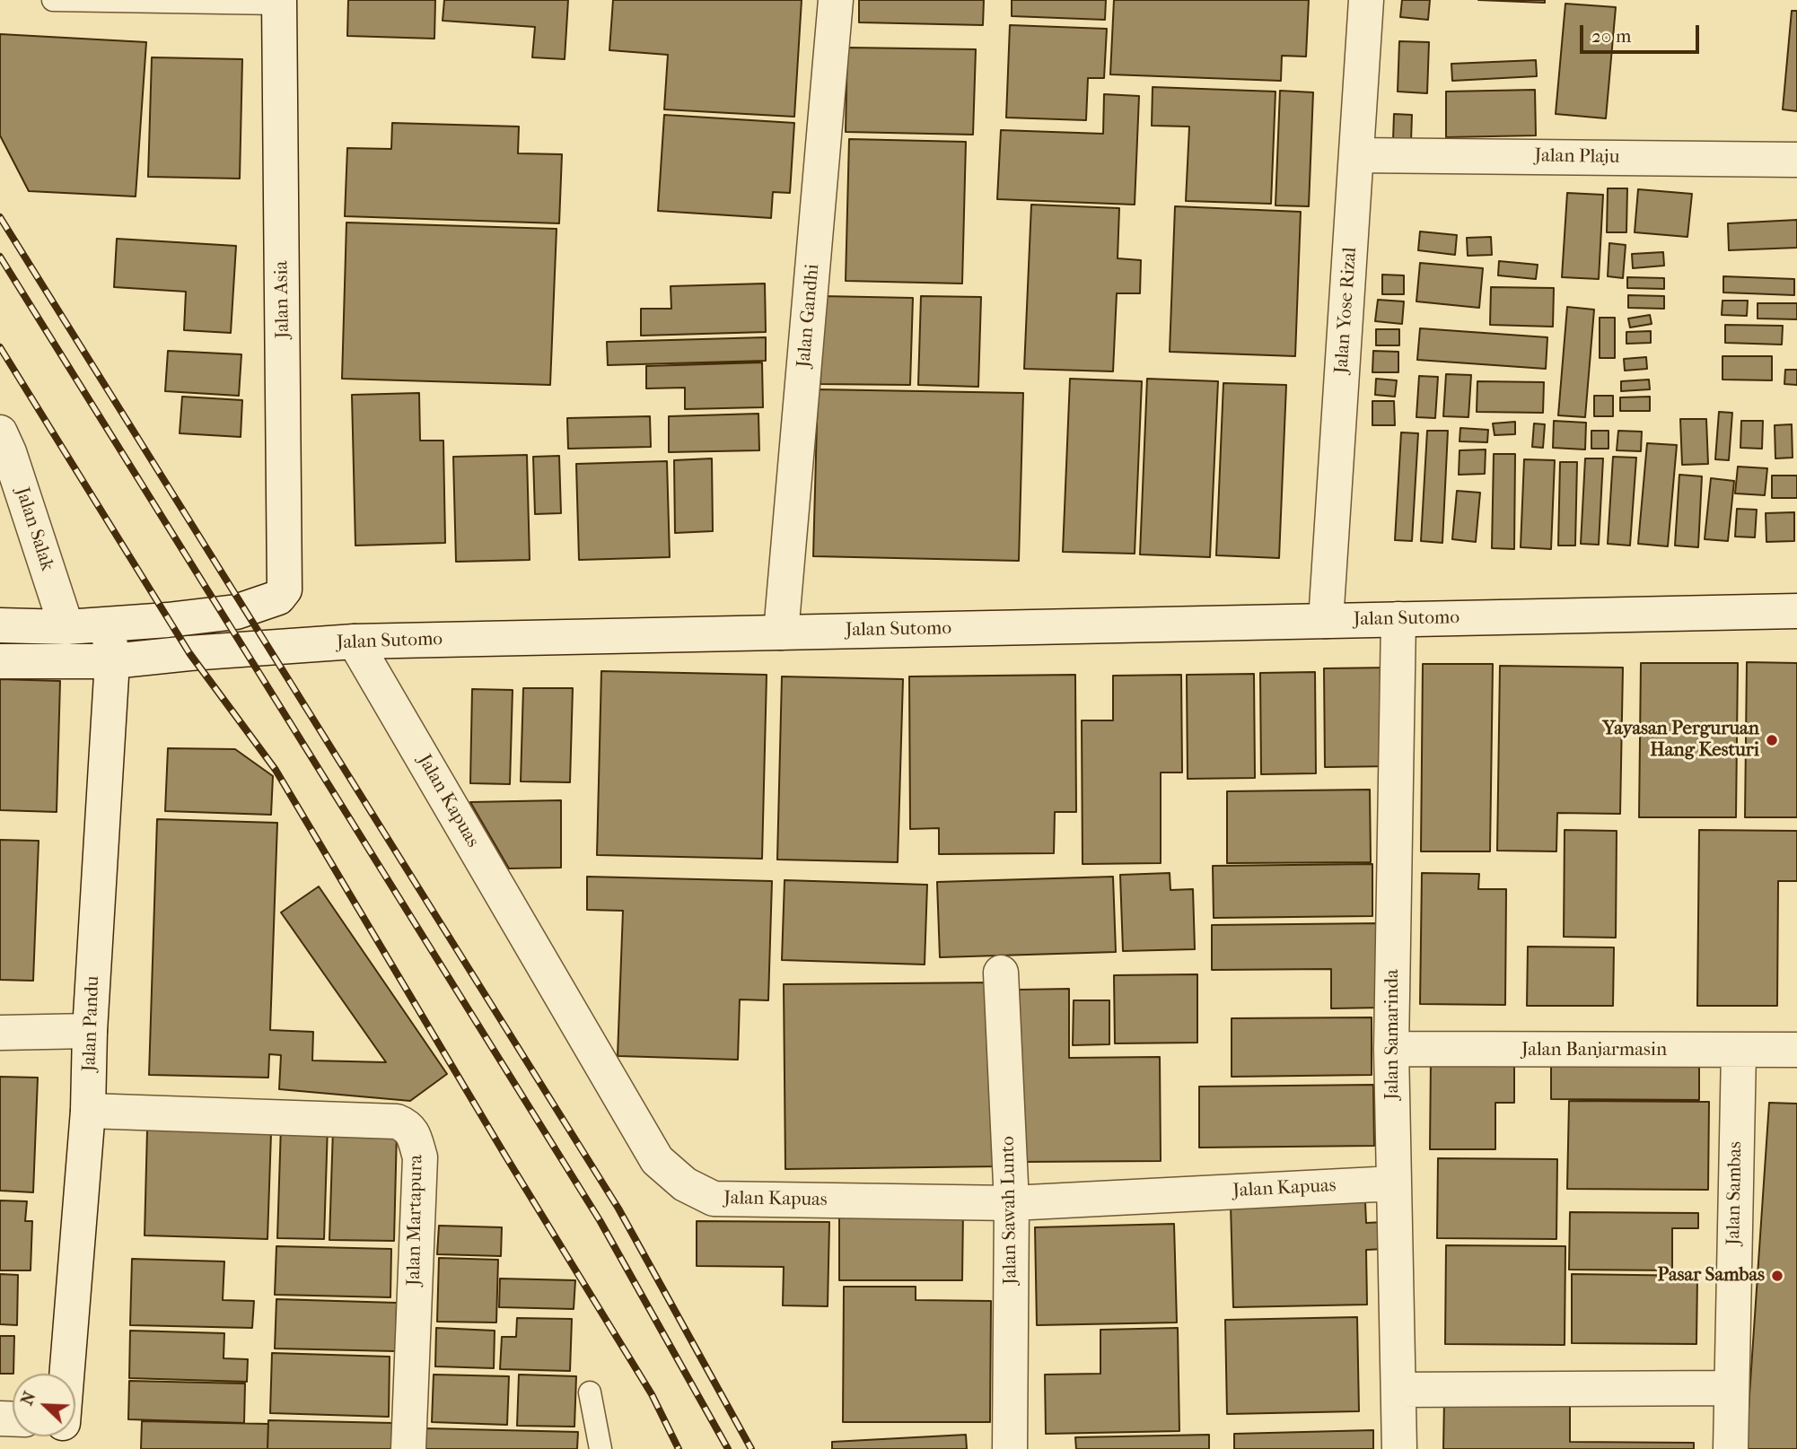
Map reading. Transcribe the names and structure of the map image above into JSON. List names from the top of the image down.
{
  "streets": {
    "street": [
      "Jalan Plaju",
      "Jalan Asia",
      "Jalan Yose Rizal",
      "Jalan Gandhi",
      "Jalan Salak",
      "Jalan Sutomo",
      "Jalan Kapuas",
      "Jalan Pandu",
      "Jalan Samarinda",
      "Jalan Banjarmasin",
      "Jalan Sambas",
      "Jalan Sawah Lunto",
      "Jalan Martapura"
    ]
  },
  "crossings": [
    ["Jalan Plaju", "Jalan Yose Rizal"],
    ["Jalan Asia", "Jalan Pandu"],
    ["Jalan Yose Rizal", "Jalan Sutomo"],
    ["Jalan Gandhi", "Jalan Sutomo"],
    ["Jalan Sutomo", "Jalan Kapuas"],
    ["Jalan Sutomo", "Jalan Pandu"],
    ["Jalan Sutomo", "Jalan Samarinda"],
    ["Jalan Kapuas", "Jalan Samarinda"],
    ["Jalan Kapuas", "Jalan Sawah Lunto"],
    ["Jalan Pandu", "Jalan Martapura"],
    ["Jalan Samarinda", "Jalan Banjarmasin"],
    ["Jalan Banjarmasin", "Jalan Sambas"]
  ],
  "places": ["Yayasan Perguruan Hang Kesturi", "Pasar Sambas"],
  "scale_bar": "20 m",
  "north": "top left"
}
